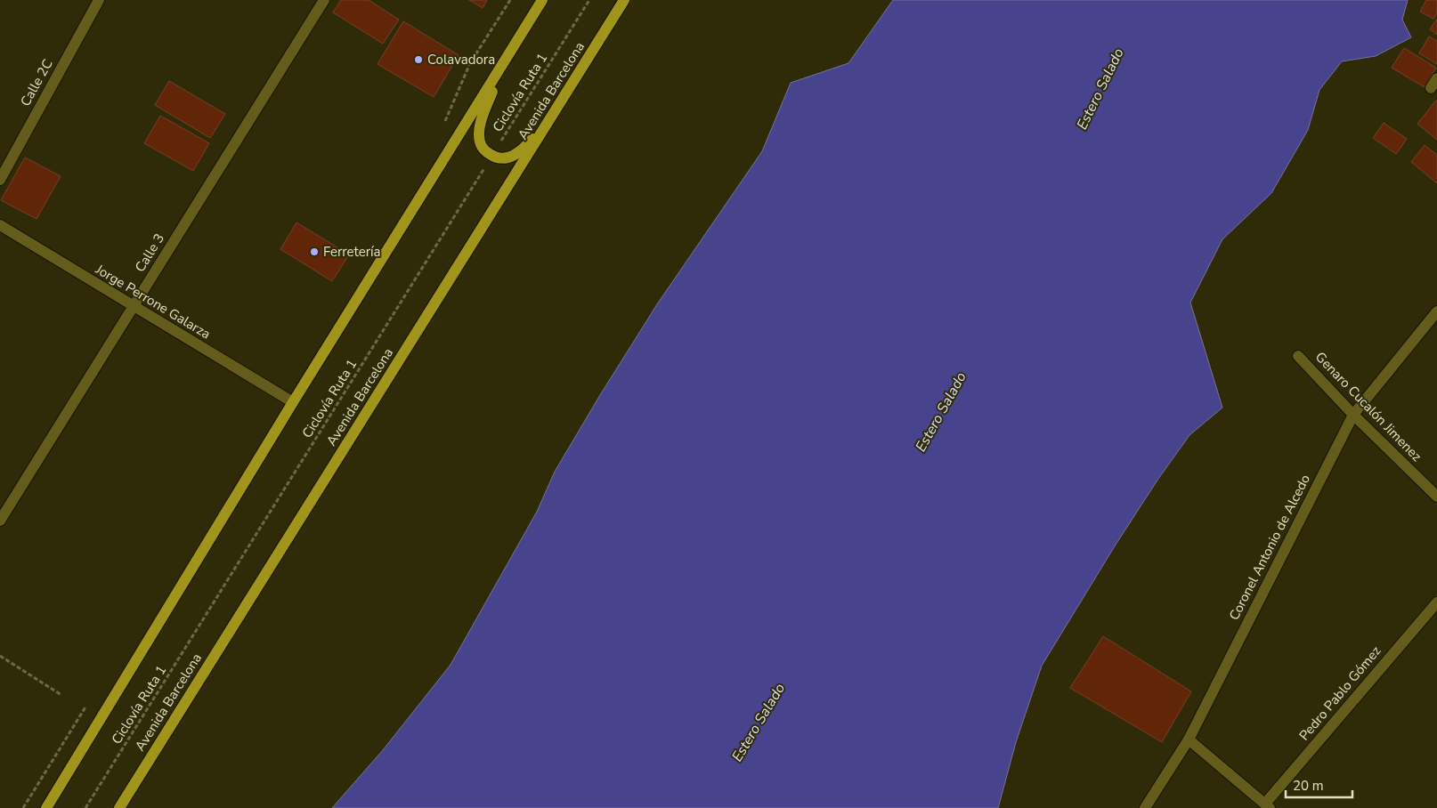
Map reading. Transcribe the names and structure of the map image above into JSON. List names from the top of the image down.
{
  "streets": {
    "main road": ["Avenida Barcelona"],
    "street": [
      "Calle 2C",
      "Calle 3",
      "Jorge Perrone Galarza",
      "Genaro Cucalón Jimenez",
      "Coronel Antonio de Alcedo",
      "Pedro Pablo Gómez"
    ],
    "path": ["Ciclovía Ruta 1"]
  },
  "crossings": [
    ["Calle 3", "Jorge Perrone Galarza"],
    ["Genaro Cucalón Jimenez", "Coronel Antonio de Alcedo"]
  ],
  "water": ["Estero Salado"],
  "places": ["Colavadora", "Ferretería"],
  "scale_bar": "20 m"
}
